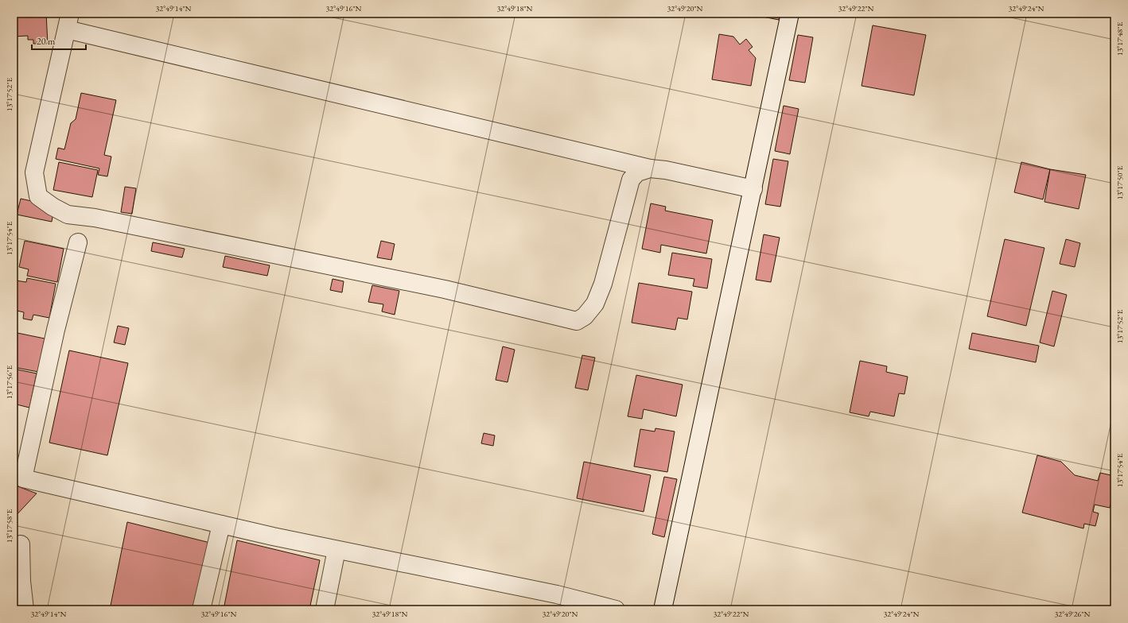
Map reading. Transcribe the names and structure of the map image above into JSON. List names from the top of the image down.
{
  "scale_bar": "20 m",
  "coordinates": [
    "32°49'14\"N",
    "32°49'16\"N",
    "32°49'18\"N",
    "32°49'20\"N",
    "32°49'22\"N",
    "32°49'24\"N",
    "13°17'48\"E",
    "13°17'52\"E",
    "13°17'50\"E",
    "13°17'54\"E",
    "13°17'56\"E",
    "13°17'58\"E",
    "32°49'26\"N"
  ]
}
